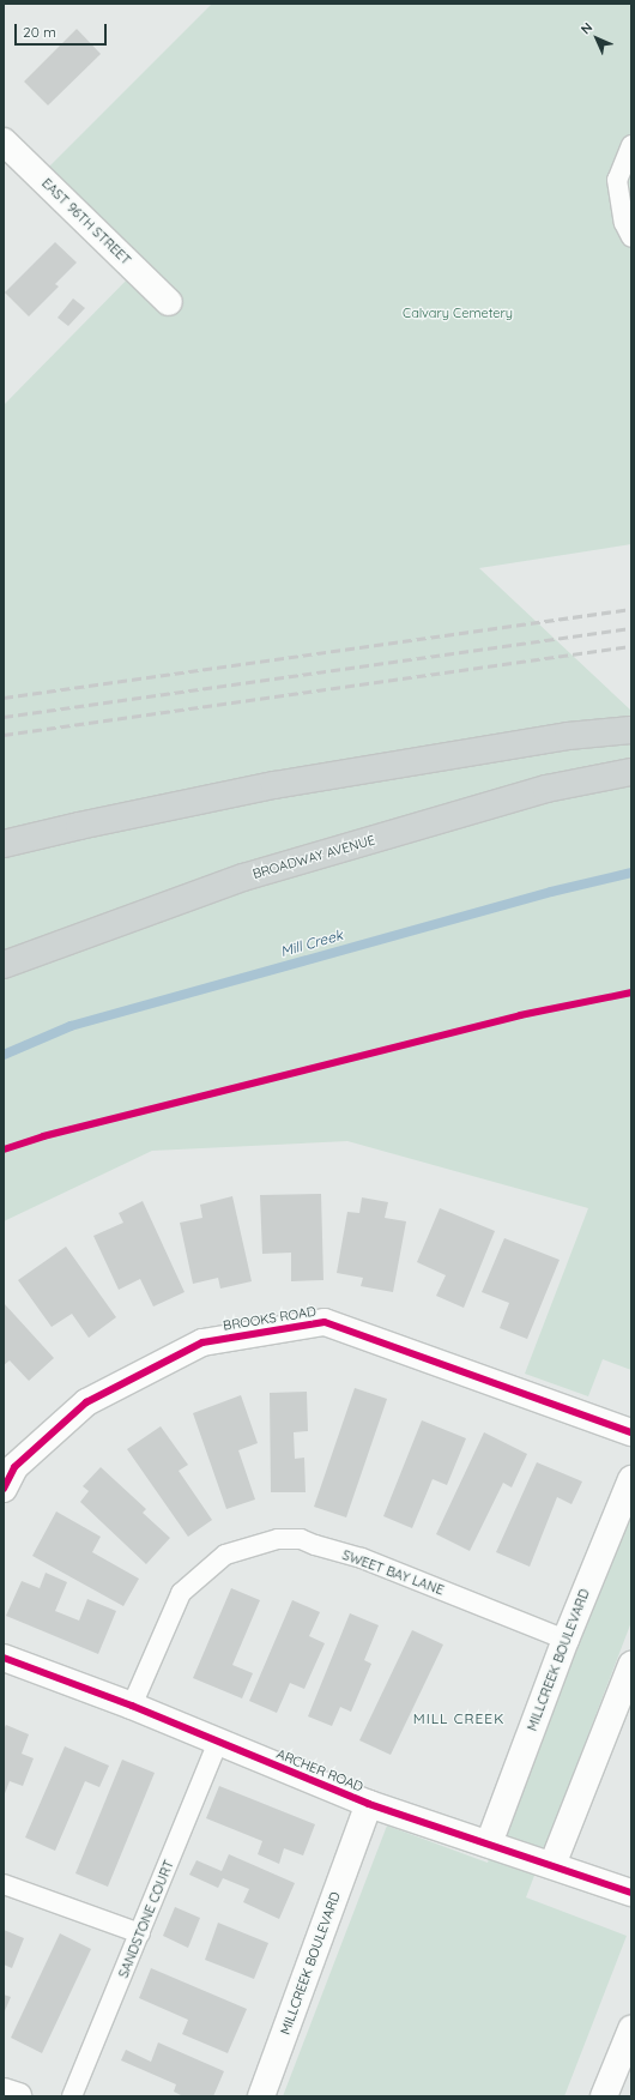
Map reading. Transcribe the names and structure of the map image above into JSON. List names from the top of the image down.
{
  "streets": {
    "main road": ["BROADWAY AVENUE"],
    "street": [
      "EAST 96TH STREET",
      "BROOKS ROAD",
      "MILLCREEK BOULEVARD",
      "ARCHER ROAD"
    ],
    "lane": ["SWEET BAY LANE", "SANDSTONE COURT"]
  },
  "crossings": [
    ["SWEET BAY LANE", "MILLCREEK BOULEVARD"],
    ["SWEET BAY LANE", "ARCHER ROAD"],
    ["MILLCREEK BOULEVARD", "ARCHER ROAD"],
    ["ARCHER ROAD", "SANDSTONE COURT"]
  ],
  "districts": ["MILL CREEK"],
  "water": ["Mill Creek"],
  "parks": ["Calvary Cemetery"],
  "scale_bar": "20 m",
  "north": "top left"
}
